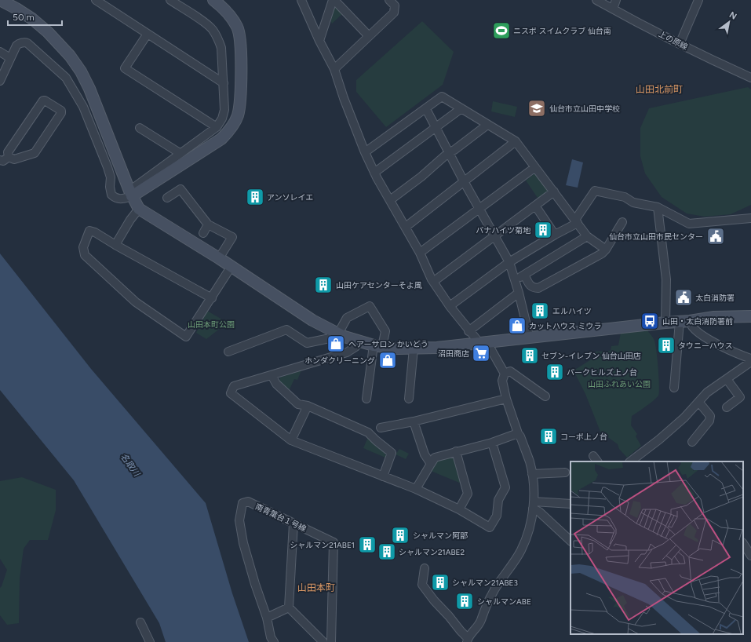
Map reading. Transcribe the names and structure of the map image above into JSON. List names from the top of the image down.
{
  "streets": {
    "street": ["上の原線", "南青葉台１号線"]
  },
  "districts": ["山田北前町", "山田本町"],
  "water": ["名取川"],
  "parks": ["山田本町公園", "山田ふれあい公園"],
  "places": {
    "sports": ["ニスポ スイムクラブ 仙台南"],
    "school or university": ["仙台市立山田中学校"],
    "building": [
      "アンソレイエ",
      "パナハイツ菊地",
      "山田ケアセンターそよ風",
      "エルハイツ",
      "タウニーハウス",
      "セブン-イレブン 仙台山田店",
      "パークヒルズ上ノ台",
      "コーポ上ノ台",
      "シャルマン阿部",
      "シャルマン21ABE1",
      "シャルマン21ABE2",
      "シャルマン21ABE3",
      "シャルマンABE"
    ],
    "public building": ["仙台市立山田市民センター", "太白消防署"],
    "bus stop": ["山田・太白消防署前"],
    "shop": ["カットハウス ミウラ", "ヘアーサロン かいどう", "ホンダクリーニング"],
    "supermarket": ["沼田商店"]
  },
  "scale_bar": "50 m",
  "north": "top right"
}
